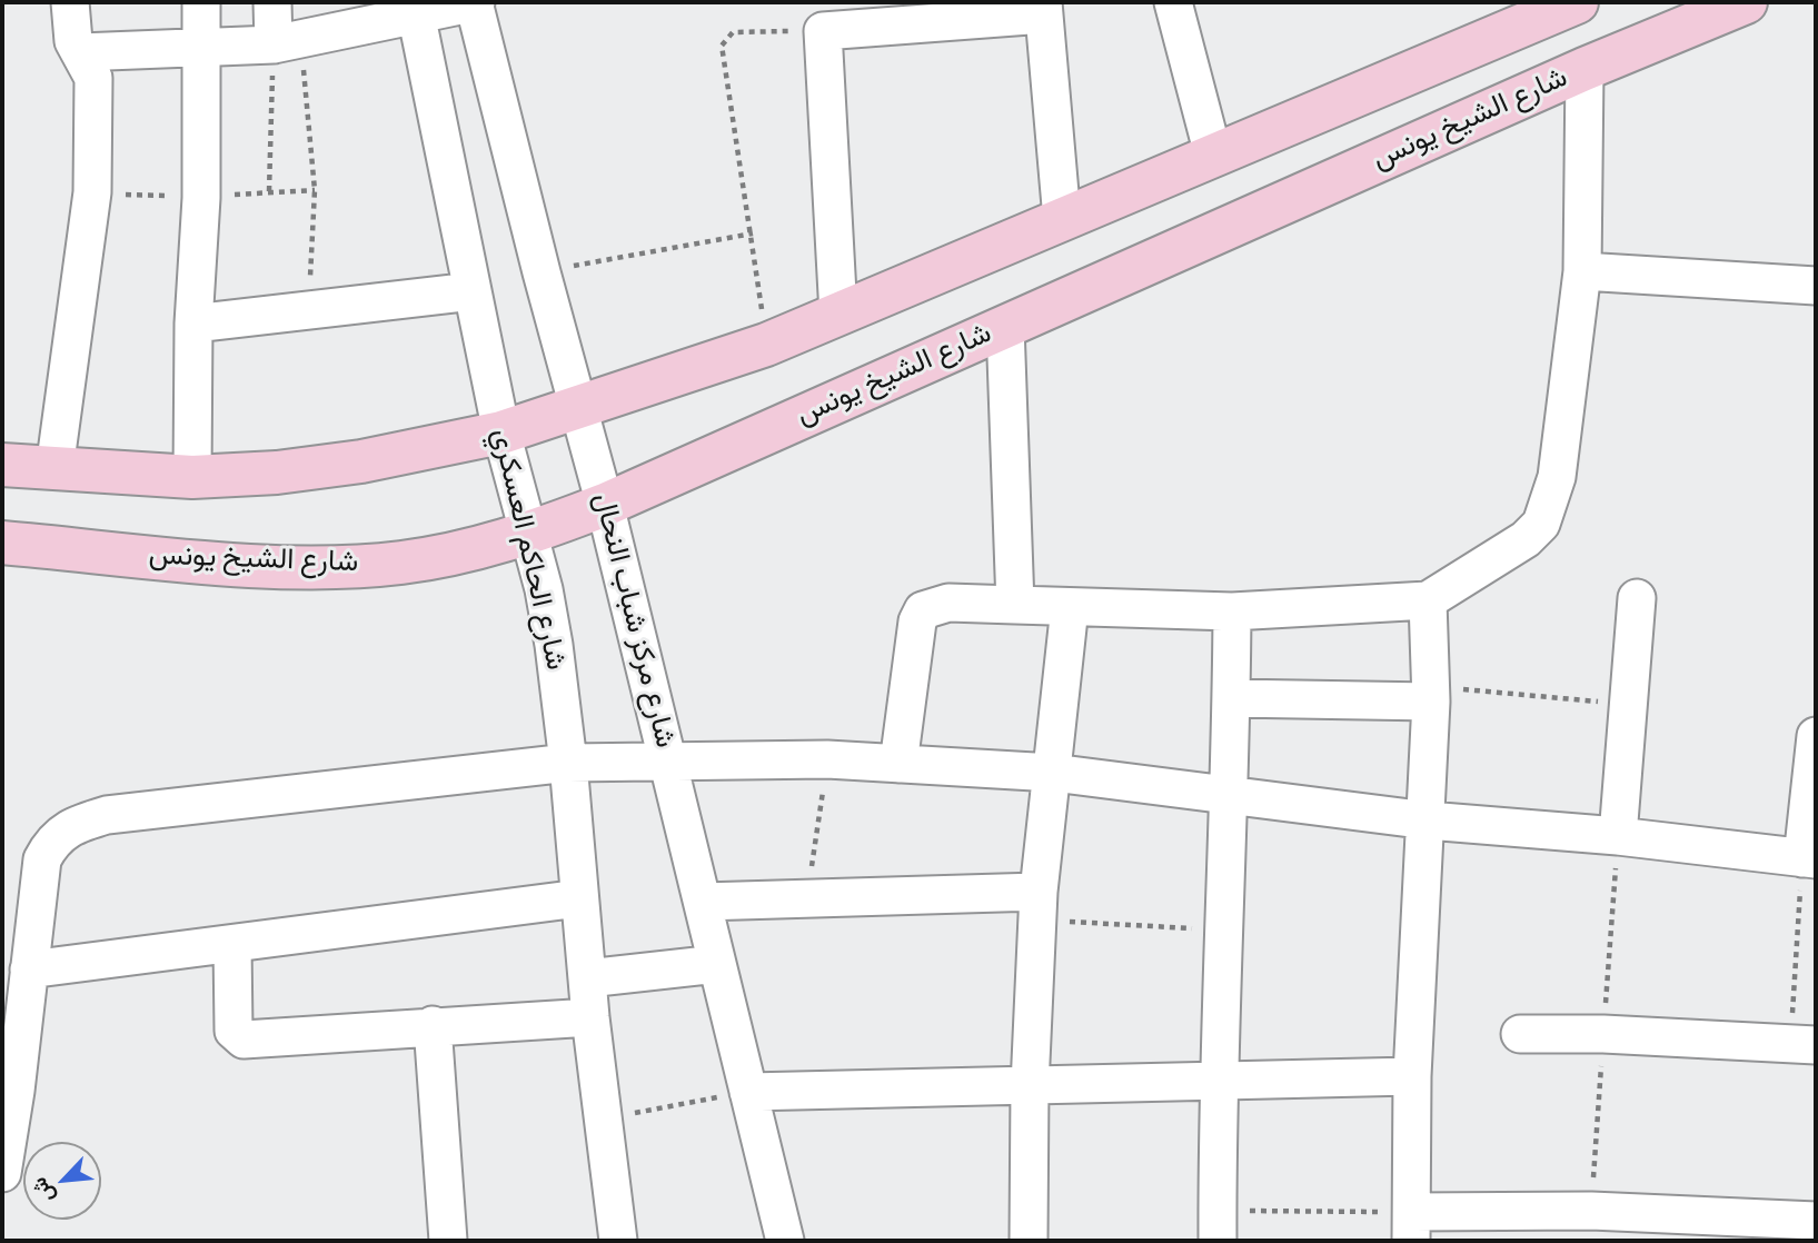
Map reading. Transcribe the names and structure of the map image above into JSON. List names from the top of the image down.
{
  "streets": {
    "street": ["شارع الشيخ يونس", "شارع الحاكم العسكري", "شارع مركز شباب النحال"]
  },
  "crossings": [
    ["شارع الشيخ يونس", "شارع الحاكم العسكري"],
    ["شارع الشيخ يونس", "شارع مركز شباب النحال"]
  ],
  "north": "bottom left"
}
